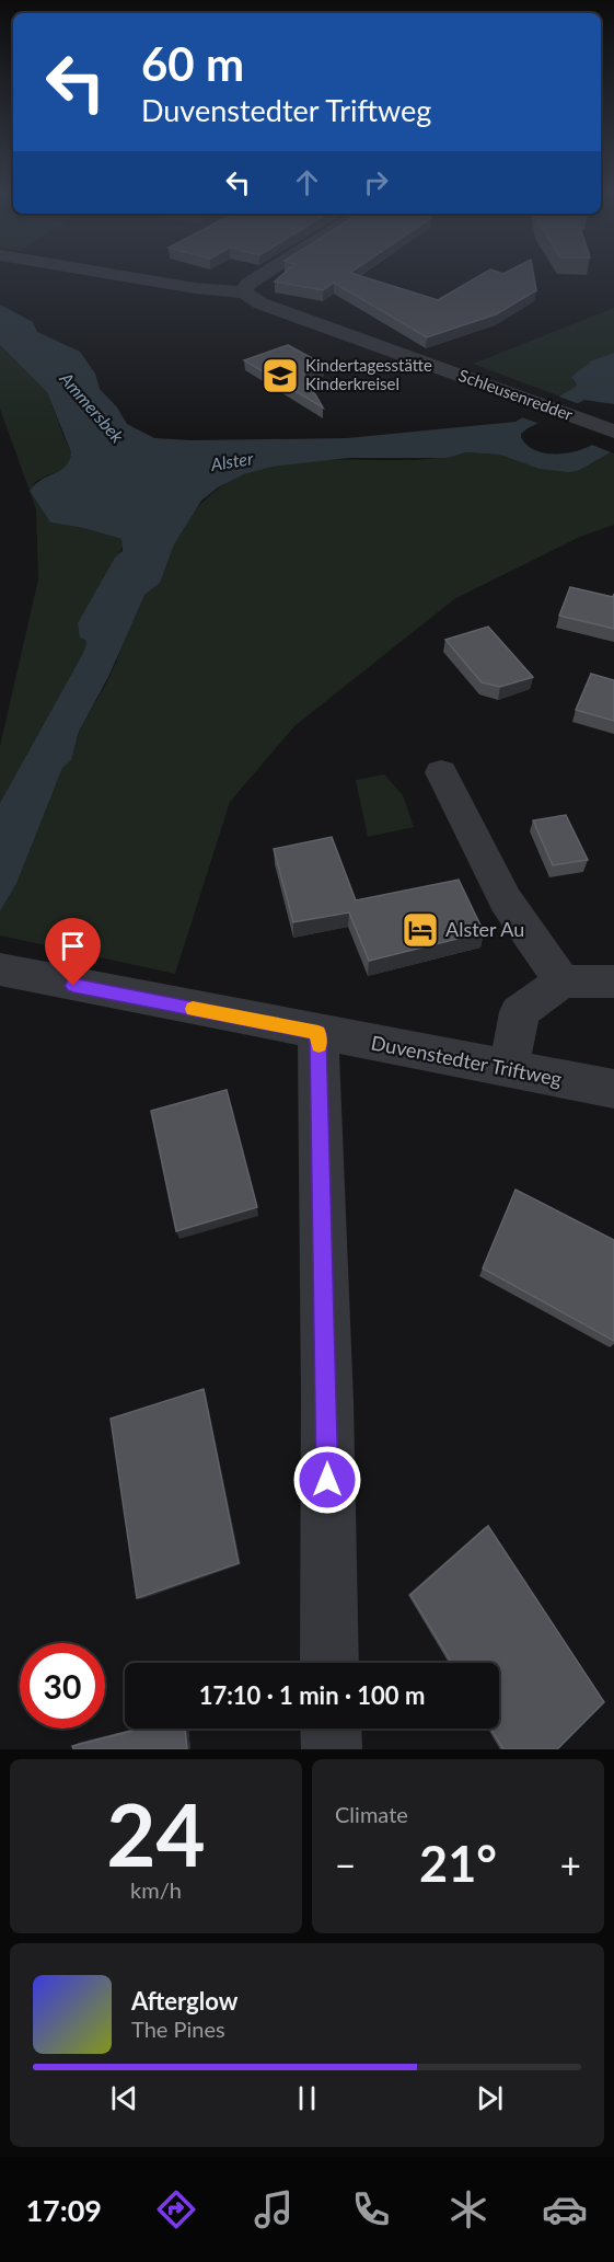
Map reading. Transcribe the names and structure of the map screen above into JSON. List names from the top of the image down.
{
  "streets": {
    "street": ["Schleusenredder", "Duvenstedter Triftweg"]
  },
  "water": ["Ammersbek", "Alster"],
  "places": {
    "school or university": ["Kindertagesstätte Kinderkreisel"],
    "hotel": ["Alster Au"]
  },
  "page": {
    "turn": ["60 m", "Duvenstedter Triftweg"],
    "limit": "30",
    "trip": "17:10 · 1 min · 100 m",
    "tile": [
      ["24", "km/h"],
      "Climate"
    ],
    "heat": ["−", "21°", "+"],
    "song": ["Afterglow", "The Pines"],
    "tabs": "17:09"
  }
}
